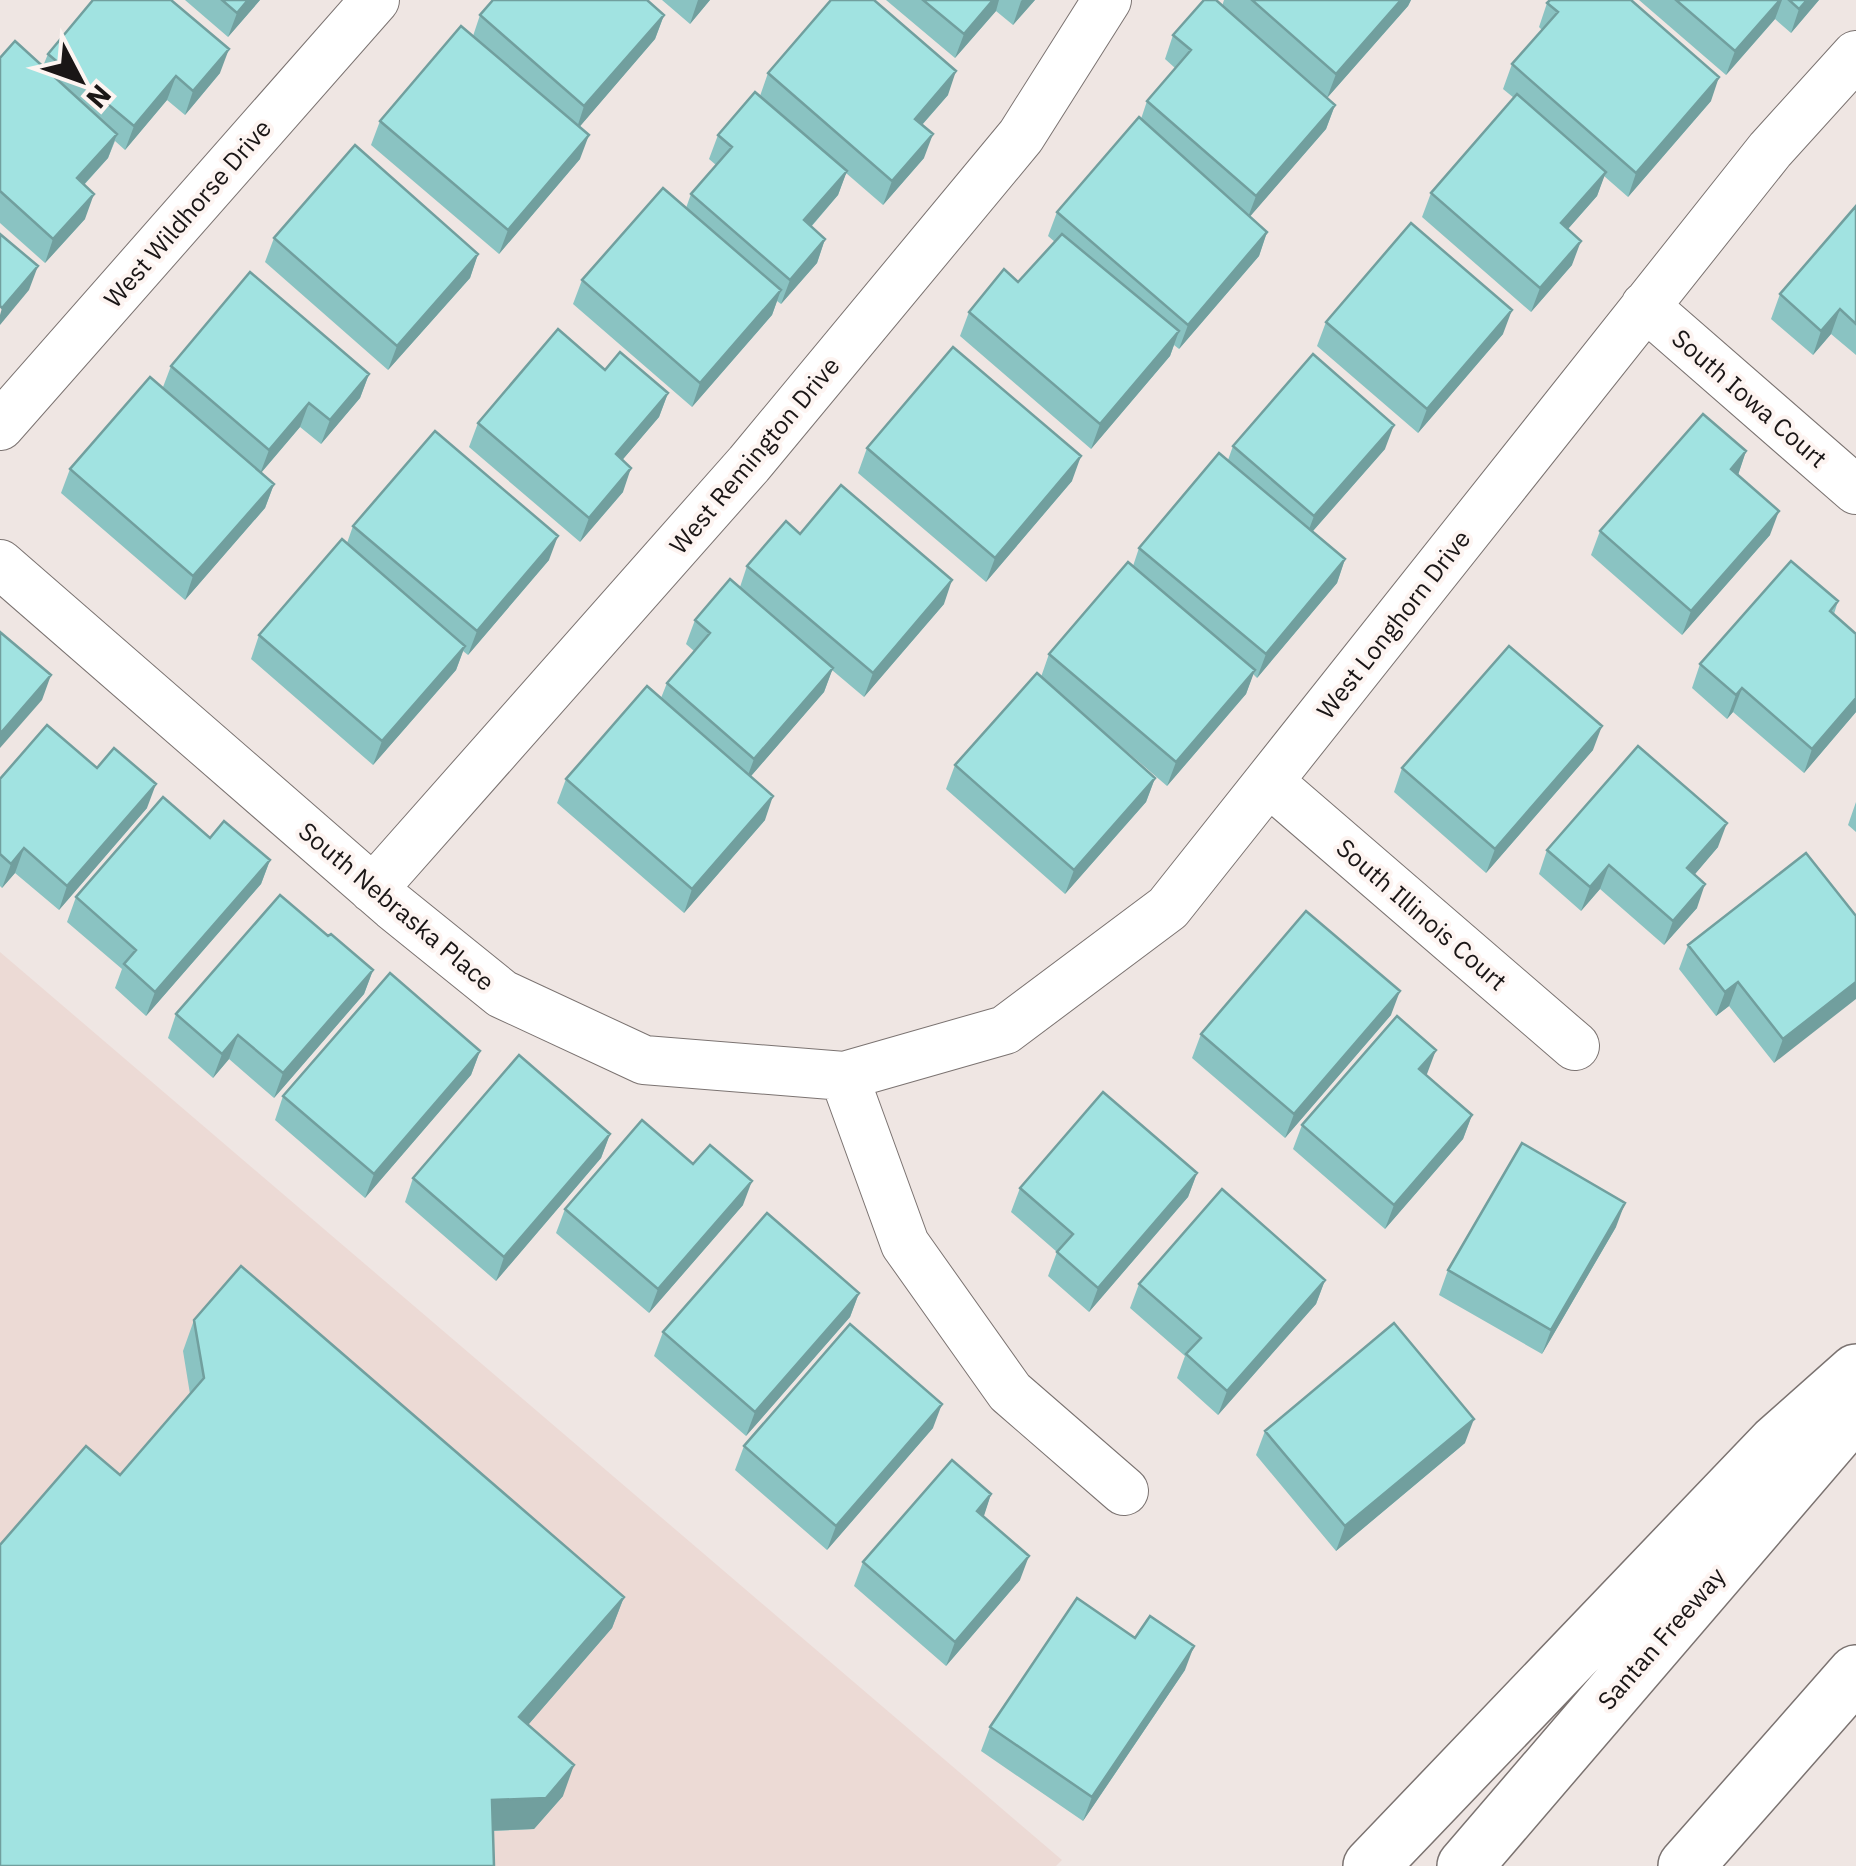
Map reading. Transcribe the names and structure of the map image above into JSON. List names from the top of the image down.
{
  "streets": {
    "highway": ["Santan Freeway"],
    "street": [
      "West Wildhorse Drive",
      "South Iowa Court",
      "West Remington Drive",
      "West Longhorn Drive",
      "South Nebraska Place",
      "South Illinois Court"
    ]
  },
  "crossings": [
    ["South Iowa Court", "West Longhorn Drive"],
    ["West Remington Drive", "South Nebraska Place"],
    ["West Longhorn Drive", "South Nebraska Place"],
    ["West Longhorn Drive", "South Illinois Court"]
  ],
  "north": "bottom right"
}
